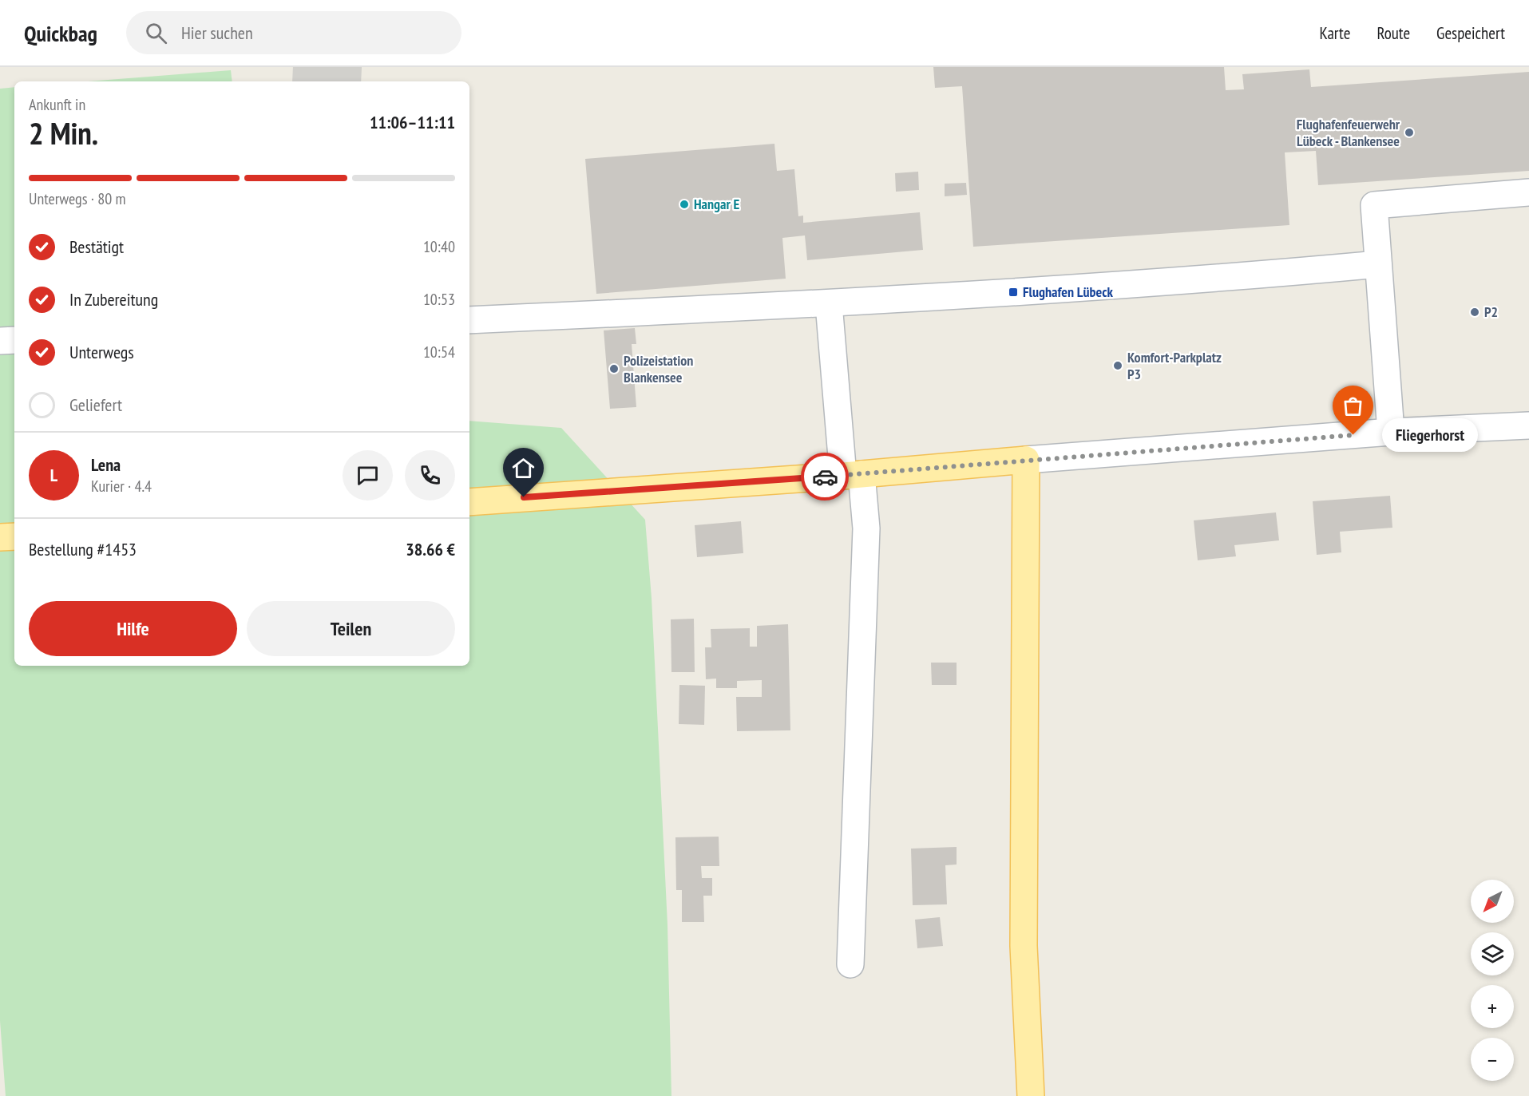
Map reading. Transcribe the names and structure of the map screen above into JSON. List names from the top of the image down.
{
  "places": {
    "other": [
      "Flughafenfeuerwehr Lübeck - Blankensee",
      "Hangar E",
      "P2",
      "Komfort-Parkplatz P3",
      "Polizeistation Blankensee",
      "Fliegerhorst"
    ],
    "transit": ["Flughafen Lübeck"]
  },
  "north": "bottom left",
  "page": {
    "header": "Quickbag",
    "search": "Hier suchen",
    "nav": ["Karte", "Route", "Gespeichert"],
    "heading": ["2 Min.", "Ankunft in", "11:06–11:11"],
    "panel": [
      "Lena",
      "Kurier · 4.4",
      "Bestellung #1453",
      "38.66 €"
    ],
    "bar": "Unterwegs · 80 m",
    "list": [
      ["Bestätigt", "10:40"],
      ["In Zubereitung", "10:53"],
      ["Unterwegs", "10:54"],
      "Geliefert"
    ],
    "bubble": "Fliegerhorst",
    "round": "L",
    "buttons": ["Hilfe", "Teilen"],
    "map_buttons": ["+", "−"]
  }
}
